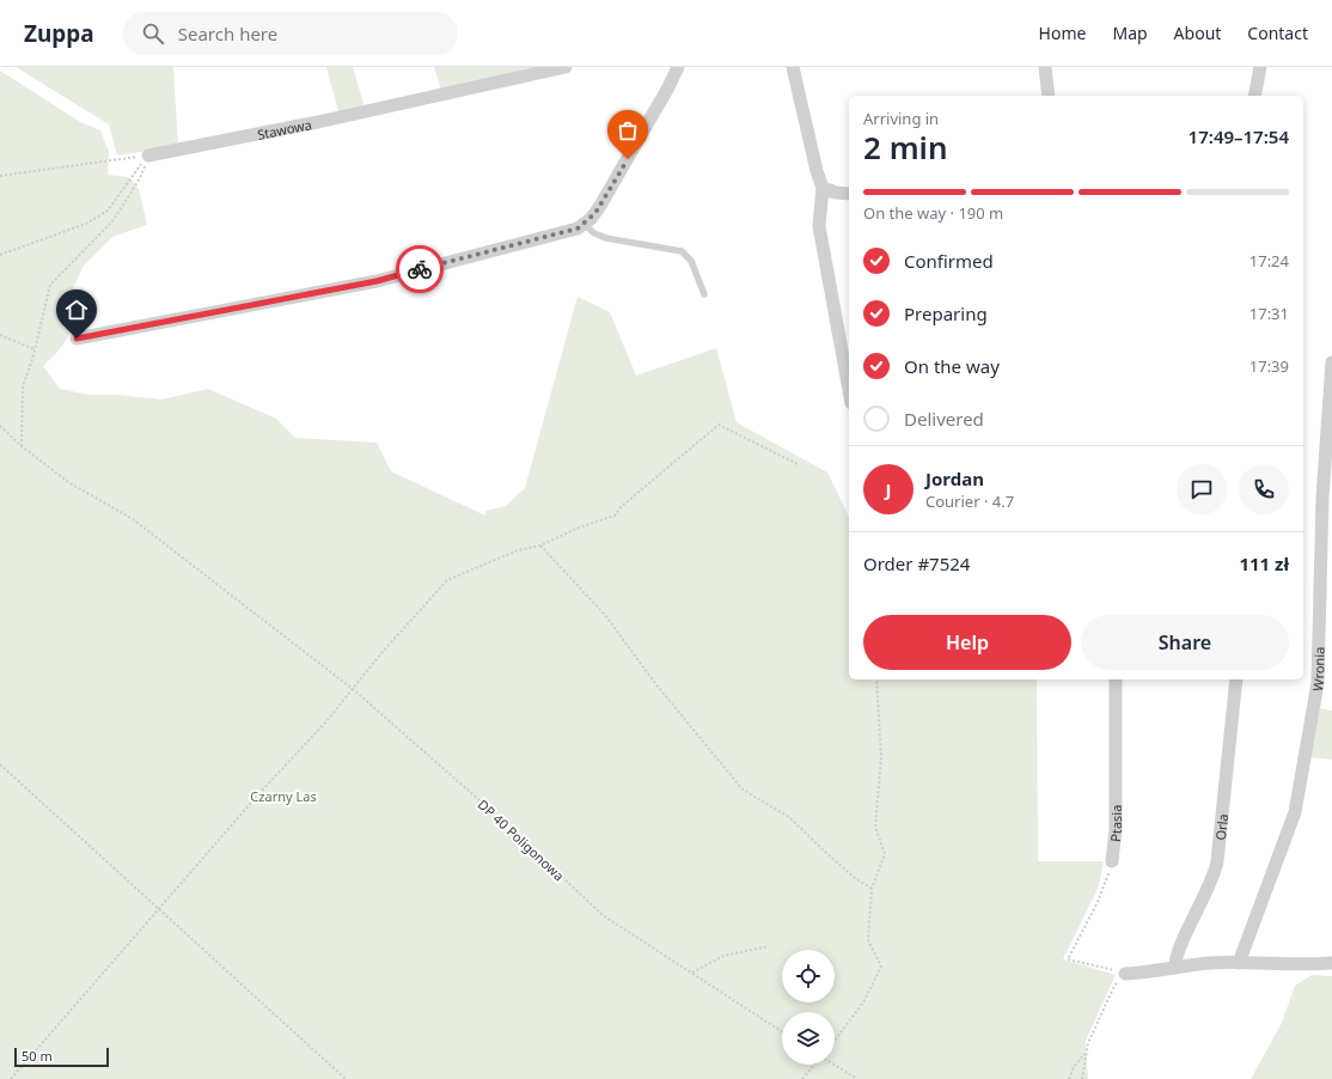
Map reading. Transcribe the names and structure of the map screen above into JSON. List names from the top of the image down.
{
  "streets": {
    "street": [
      "Stawowa",
      "Wronia",
      "Ptasia",
      "Orla"
    ],
    "path": ["DP 40 Poligonowa"]
  },
  "parks": ["Czarny Las"],
  "scale_bar": "50 m",
  "page": {
    "header": "Zuppa",
    "search": "Search here",
    "nav": [
      "Home",
      "Map",
      "About",
      "Contact"
    ],
    "heading": ["2 min", "Arriving in", "17:49–17:54"],
    "panel": [
      "Jordan",
      "Courier · 4.7",
      "Order #7524",
      "111 zł"
    ],
    "bar": "On the way · 190 m",
    "list": [
      ["Confirmed", "17:24"],
      ["Preparing", "17:31"],
      ["On the way", "17:39"],
      "Delivered"
    ],
    "round": "J",
    "buttons": ["Help", "Share"],
    "scale": "50 m"
  }
}
